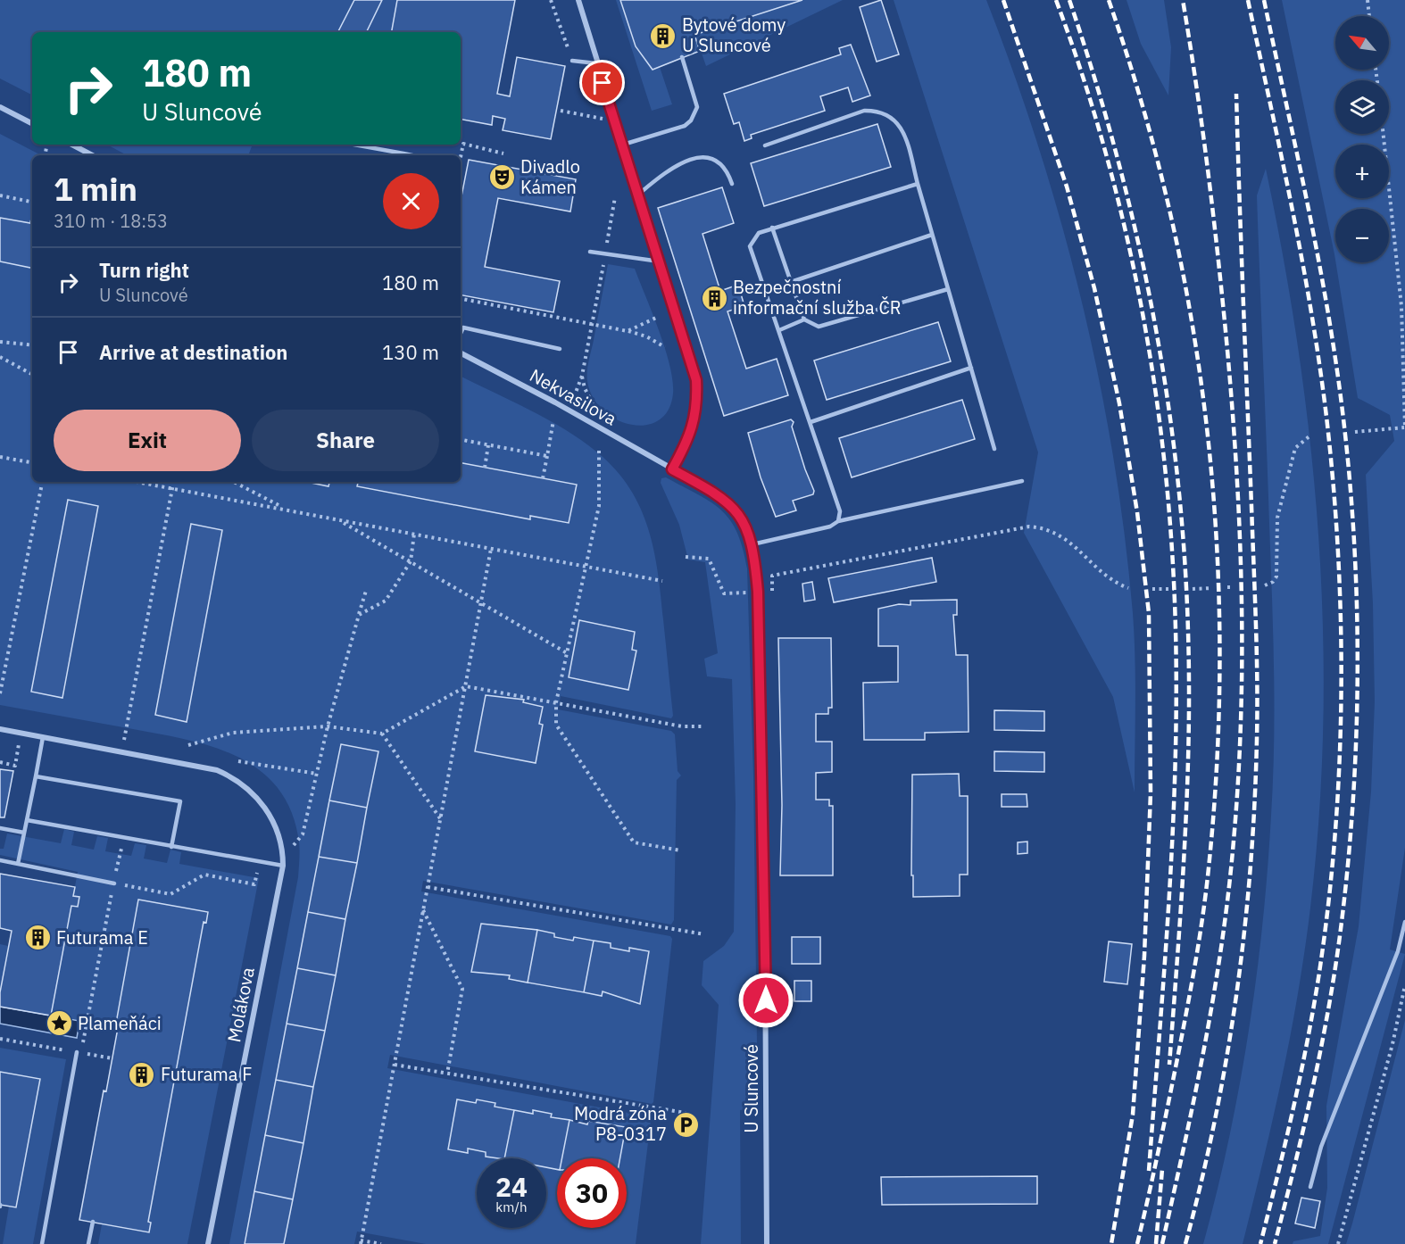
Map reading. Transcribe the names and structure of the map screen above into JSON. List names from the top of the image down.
{
  "streets": {
    "street": ["Nekvasilova", "Molákova", "U Sluncové"]
  },
  "crossings": [
    ["Nekvasilova", "U Sluncové"]
  ],
  "places": {
    "building": [
      "Bytové domy U Sluncové",
      "Bezpečnostní informační služba ČR",
      "Futurama E",
      "Futurama F"
    ],
    "theatre": ["Divadlo Kámen"],
    "place": ["Plameňáci"],
    "parking": ["Modrá zóna P8-0317"]
  },
  "north": "top left",
  "page": {
    "map_buttons": ["+", "−"],
    "turn": ["180 m", "U Sluncové"],
    "heading": ["1 min", "310 m · 18:53"],
    "list": [
      {
        "name": "Turn right",
        "note": "U Sluncové",
        "value": "180 m"
      },
      {
        "name": "Arrive at destination",
        "value": "130 m"
      }
    ],
    "buttons": ["Exit", "Share"],
    "speed": "24 km/h",
    "limit": "30"
  }
}
